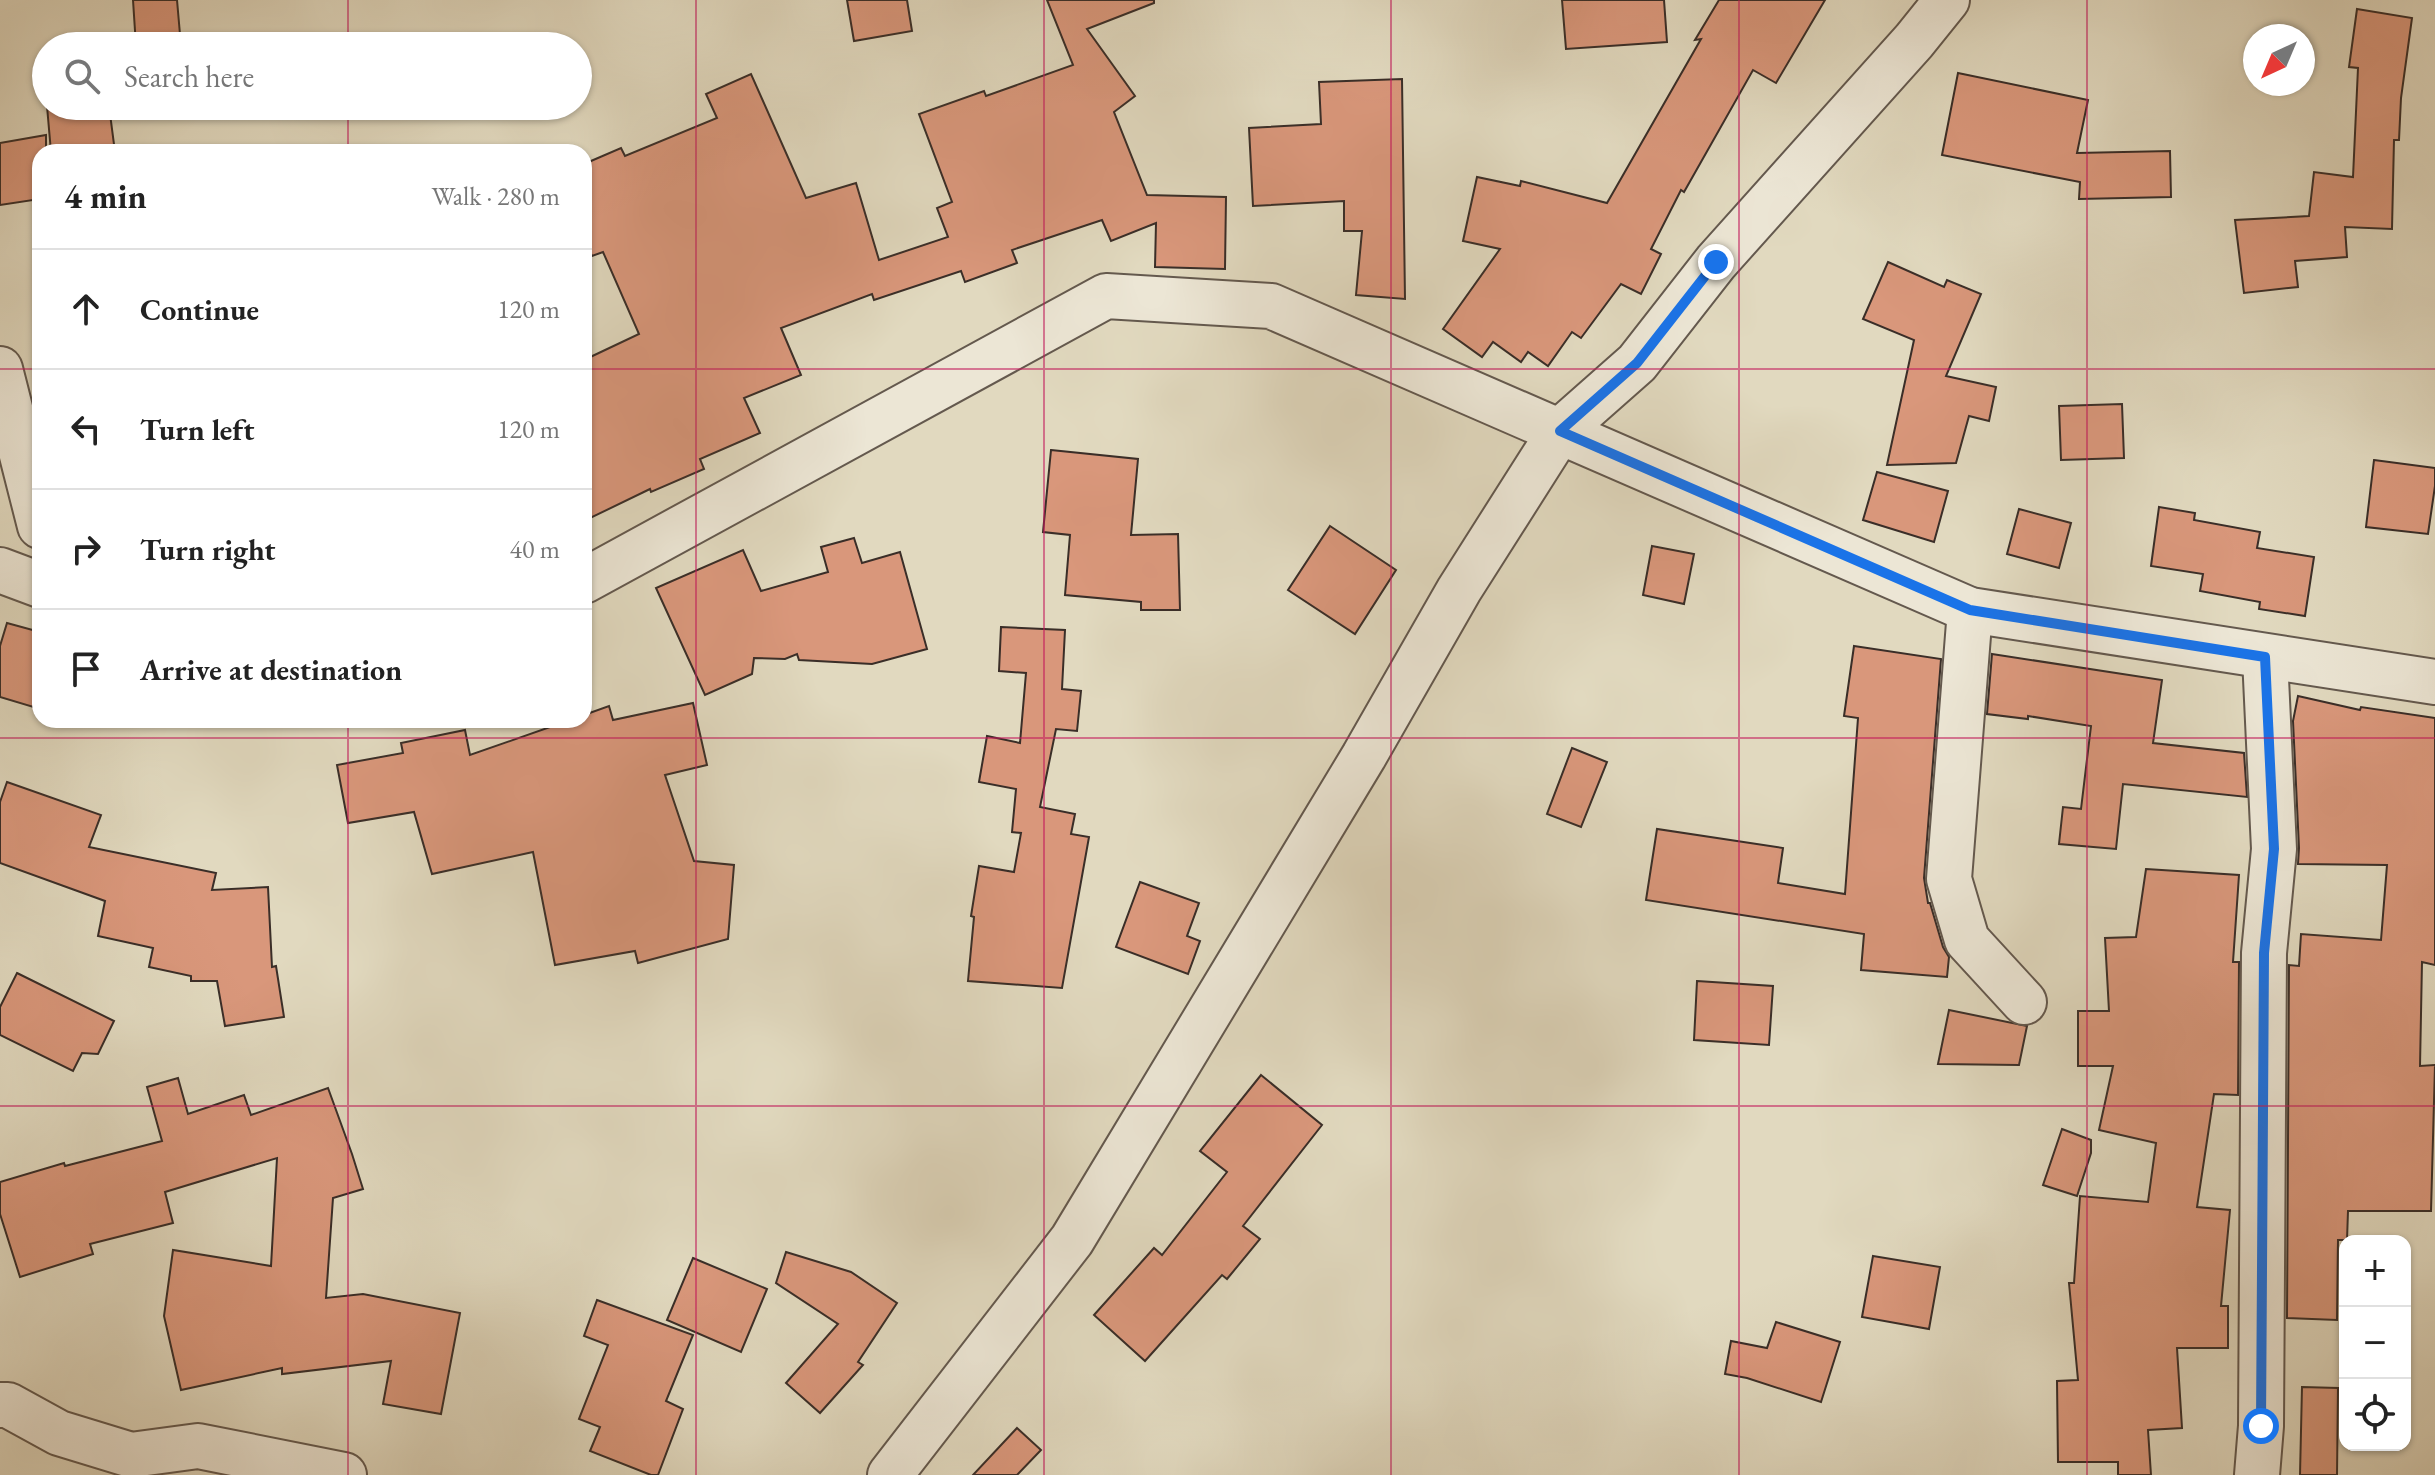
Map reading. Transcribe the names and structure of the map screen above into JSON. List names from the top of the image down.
{
  "north": "bottom left",
  "page": {
    "search": "Search here",
    "heading": ["4 min", "Walk · 280 m"],
    "list": [
      ["Continue", "120 m"],
      ["Turn left", "120 m"],
      ["Turn right", "40 m"],
      "Arrive at destination"
    ],
    "map_buttons": ["+", "−"]
  }
}
